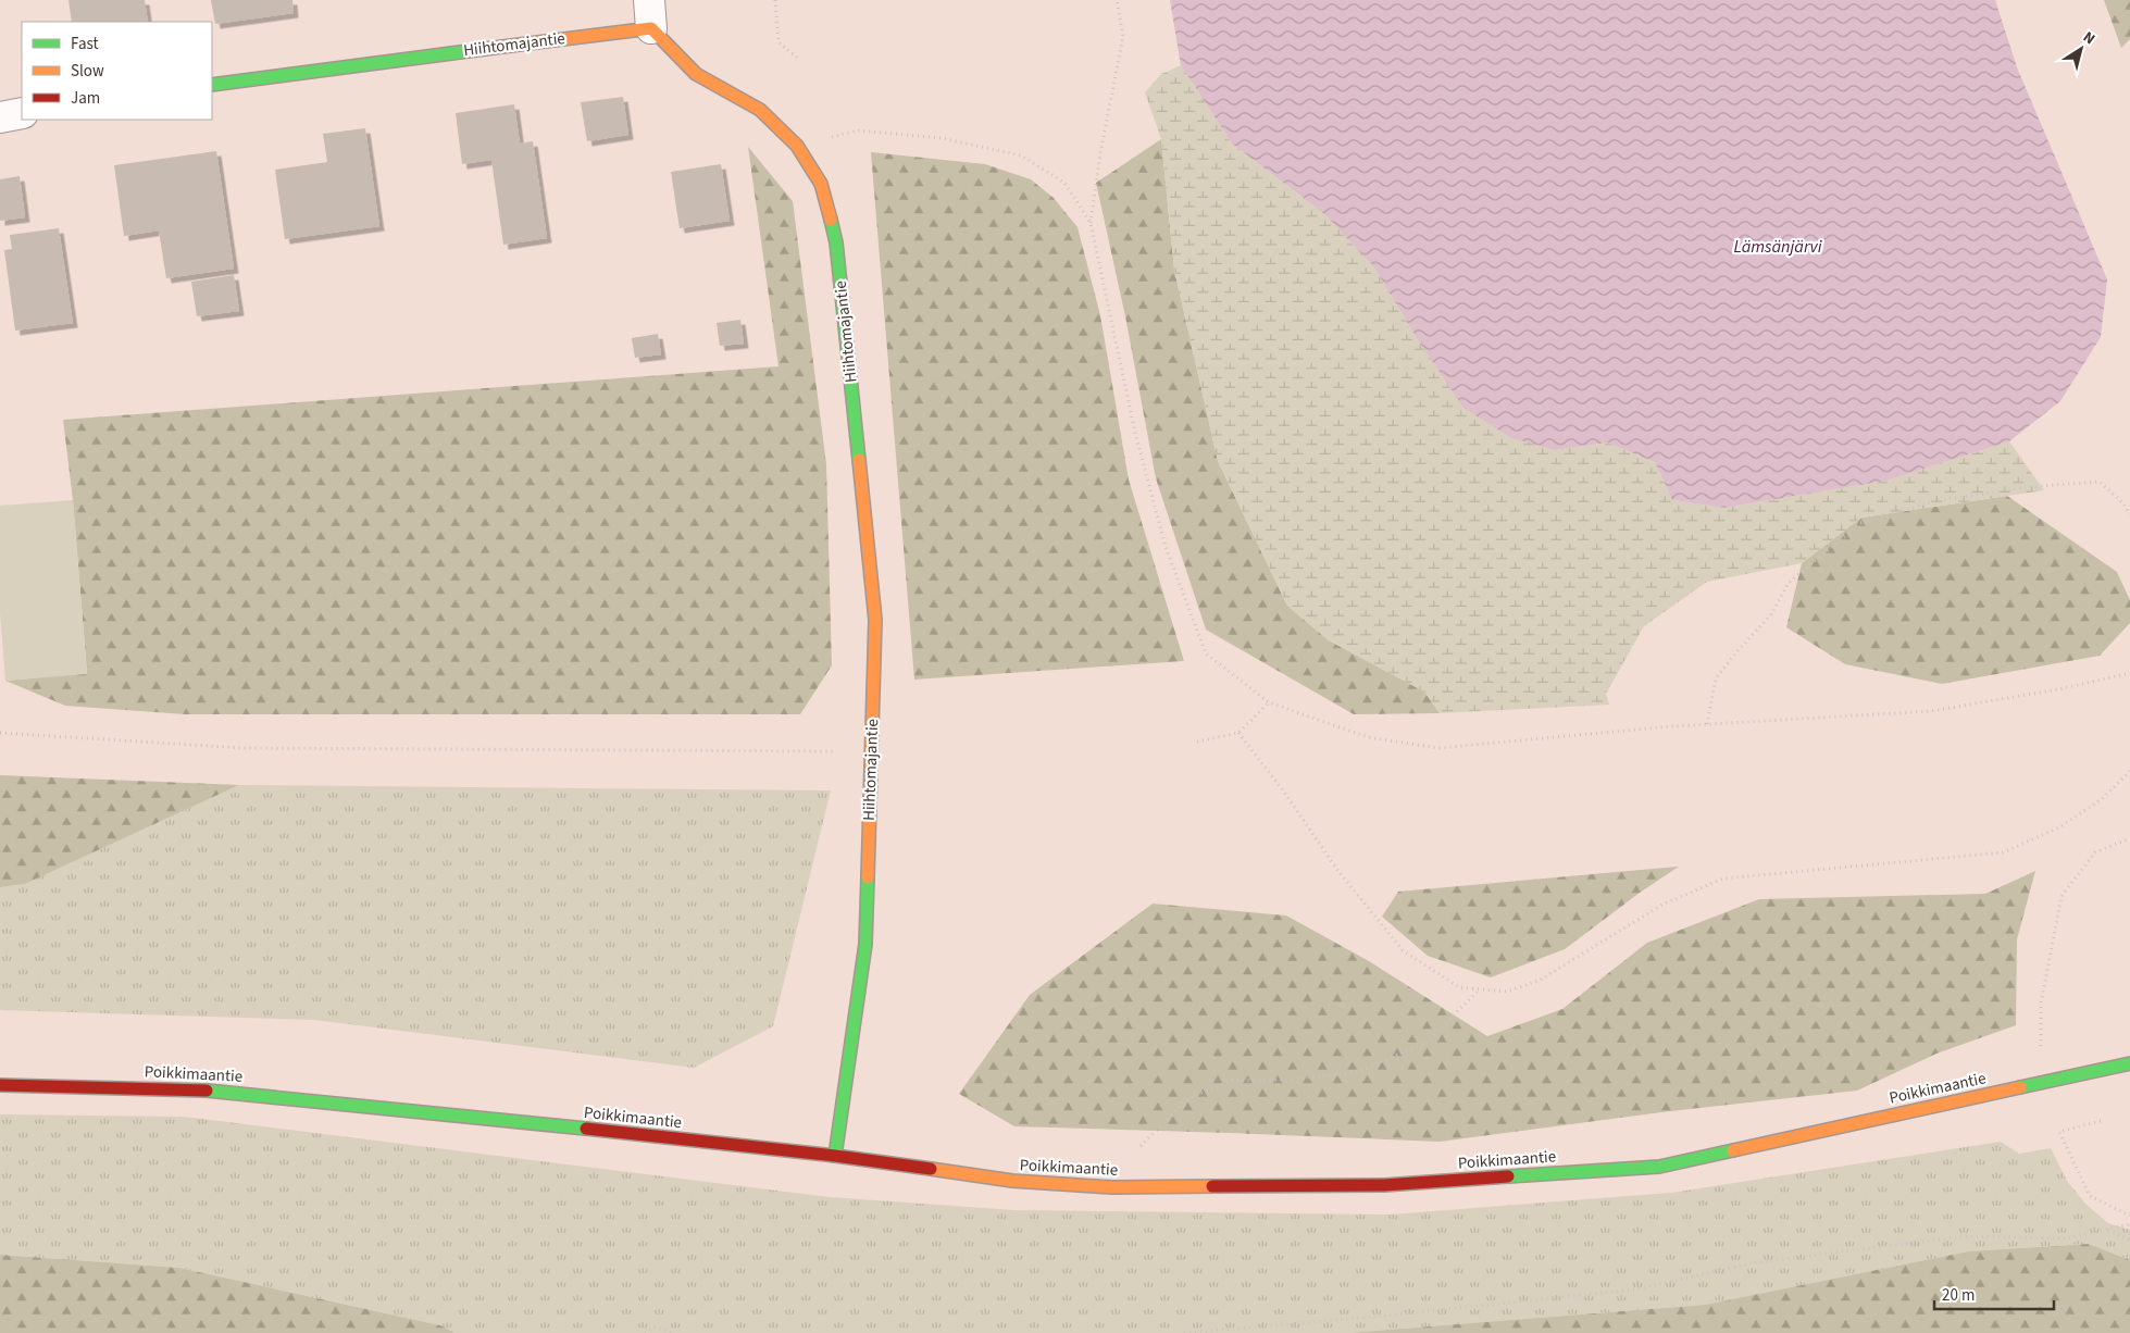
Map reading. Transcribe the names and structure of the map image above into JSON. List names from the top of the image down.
{
  "streets": {
    "main road": ["Hiihtomajantie", "Poikkimaantie"]
  },
  "crossings": [
    ["Hiihtomajantie", "Poikkimaantie"]
  ],
  "water": ["Lämsänjärvi"],
  "legend": ["Fast", "Slow", "Jam"],
  "scale_bar": "20 m",
  "north": "top right"
}
